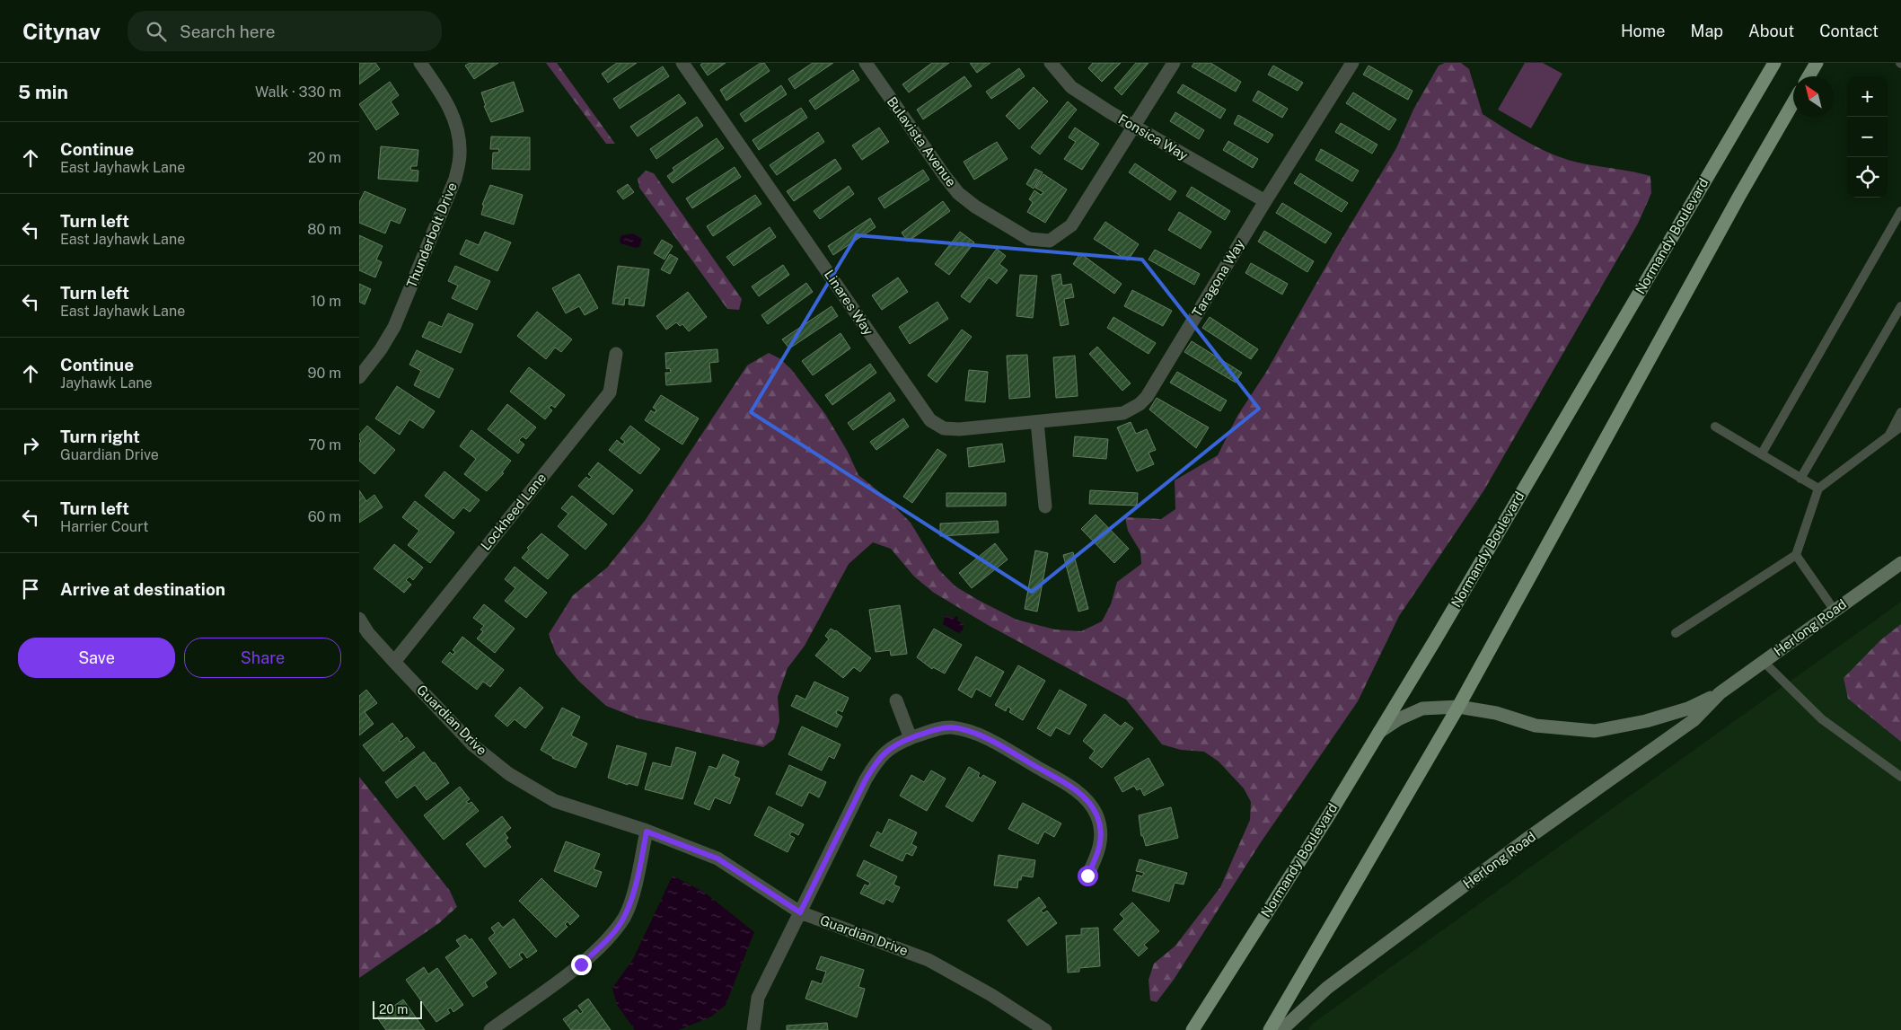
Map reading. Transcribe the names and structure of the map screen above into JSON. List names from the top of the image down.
{
  "streets": {
    "main road": ["Normandy Boulevard"],
    "street": [
      "Fonsica Way",
      "Bulavista Avenue",
      "Thunderbolt Drive",
      "Taragona Way",
      "Linares Way",
      "Lockheed Lane",
      "Herlong Road",
      "Guardian Drive"
    ]
  },
  "crossings": [
    ["Fonsica Way", "Bulavista Avenue"],
    ["Fonsica Way", "Taragona Way"],
    ["Normandy Boulevard", "Herlong Road"],
    ["Taragona Way", "Linares Way"],
    ["Lockheed Lane", "Guardian Drive"]
  ],
  "scale_bar": "20 m",
  "north": "top left",
  "page": {
    "header": "Citynav",
    "search": "Search here",
    "nav": [
      "Home",
      "Map",
      "About",
      "Contact"
    ],
    "heading": ["5 min", "Walk · 330 m"],
    "map_buttons": ["+", "−"],
    "list": [
      ["Continue", "East Jayhawk Lane", "20 m"],
      ["Turn left", "East Jayhawk Lane", "80 m"],
      ["Turn left", "East Jayhawk Lane", "10 m"],
      ["Continue", "Jayhawk Lane", "90 m"],
      ["Turn right", "Guardian Drive", "70 m"],
      ["Turn left", "Harrier Court", "60 m"],
      "Arrive at destination"
    ],
    "buttons": ["Save", "Share"],
    "scale": "20 m"
  }
}
